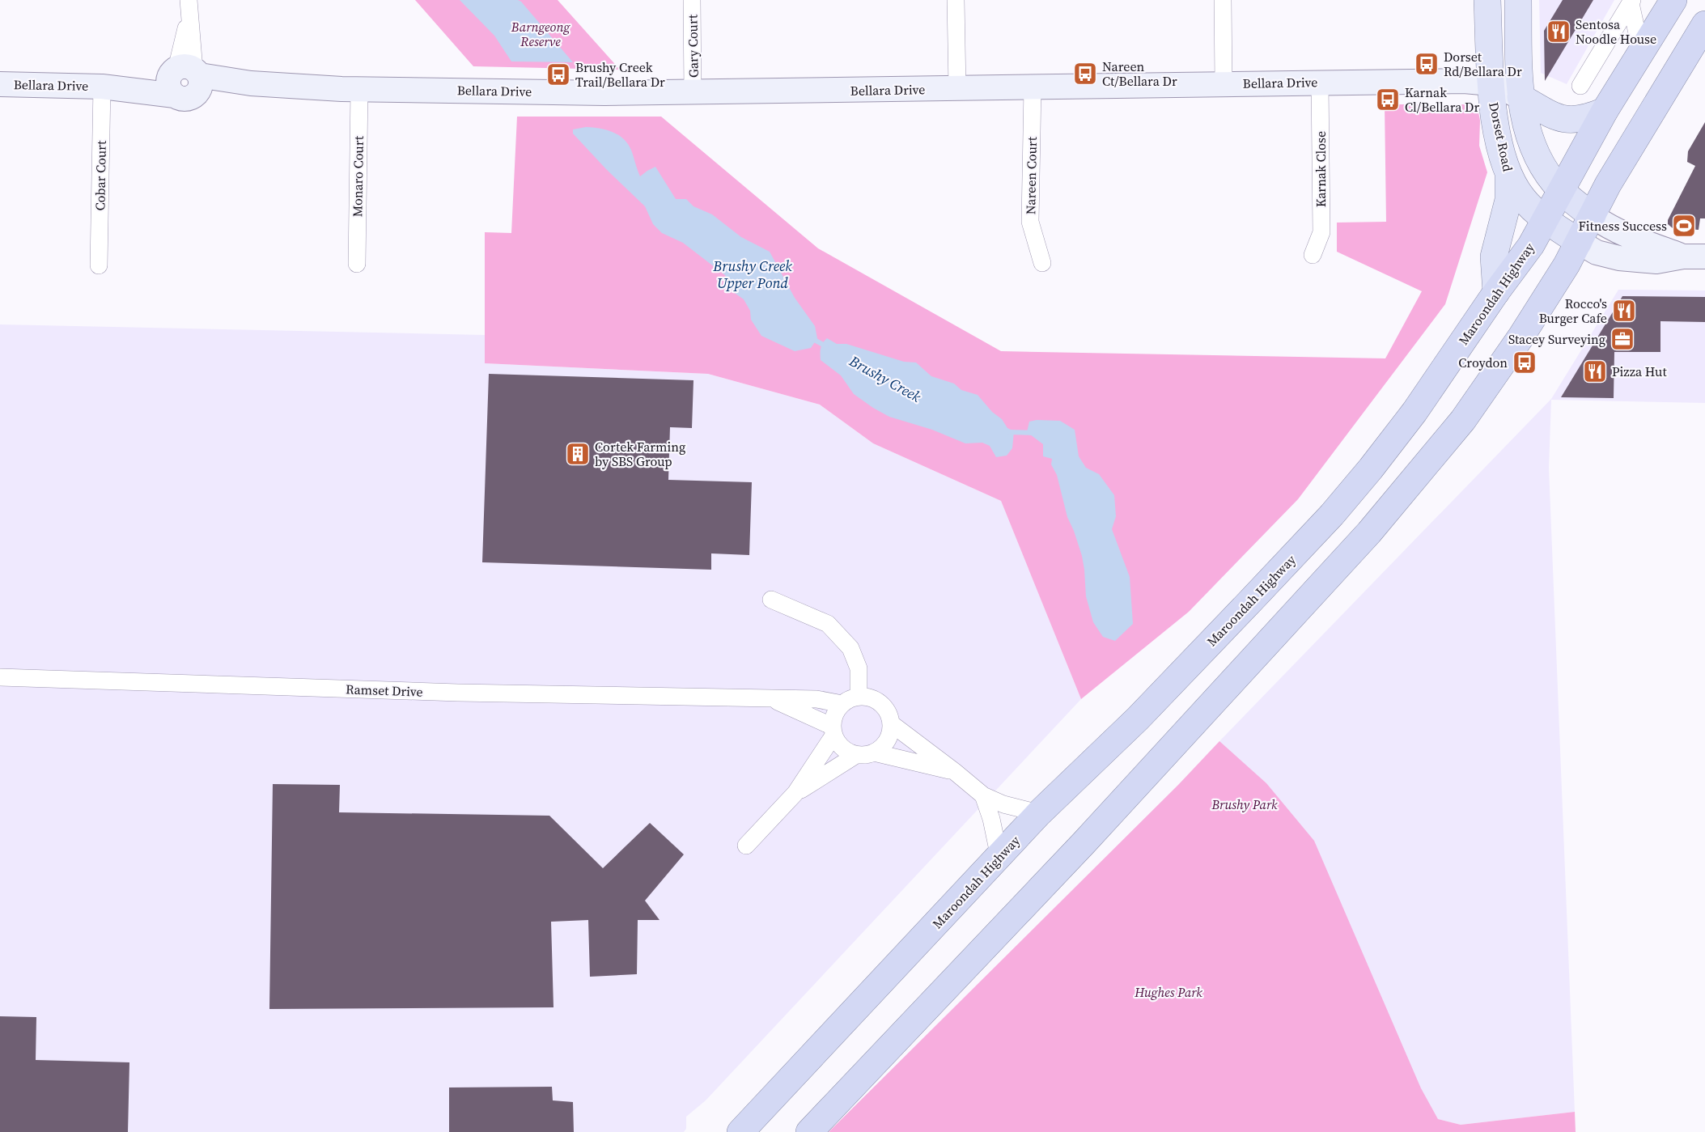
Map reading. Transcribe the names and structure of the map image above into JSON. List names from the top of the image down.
{
  "streets": {
    "highway": ["Maroondah Highway"],
    "main road": ["Bellara Drive", "Dorset Road"],
    "street": [
      "Gary Court",
      "Karnak Close",
      "Cobar Court",
      "Nareen Court",
      "Monaro Court",
      "Ramset Drive"
    ]
  },
  "crossings": [
    ["Gary Court", "Bellara Drive"],
    ["Bellara Drive", "Dorset Road"],
    ["Bellara Drive", "Karnak Close"],
    ["Bellara Drive", "Cobar Court"],
    ["Bellara Drive", "Nareen Court"],
    ["Bellara Drive", "Monaro Court"],
    ["Dorset Road", "Maroondah Highway"]
  ],
  "water": ["Brushy Creek Upper Pond", "Brushy Creek"],
  "parks": ["Barngeong Reserve", "Brushy Park", "Hughes Park"],
  "places": {
    "restaurant": ["Sentosa Noodle House", "Rocco's Burger Cafe", "Pizza Hut"],
    "bus stop": [
      "Dorset Rd/Bellara Dr",
      "Nareen Ct/Bellara Dr",
      "Brushy Creek Trail/Bellara Dr",
      "Karnak Cl/Bellara Dr",
      "Croydon"
    ],
    "sports": ["Fitness Success"],
    "office": ["Stacey Surveying"],
    "building": ["Cortek Farming by SBS Group"]
  }
}
